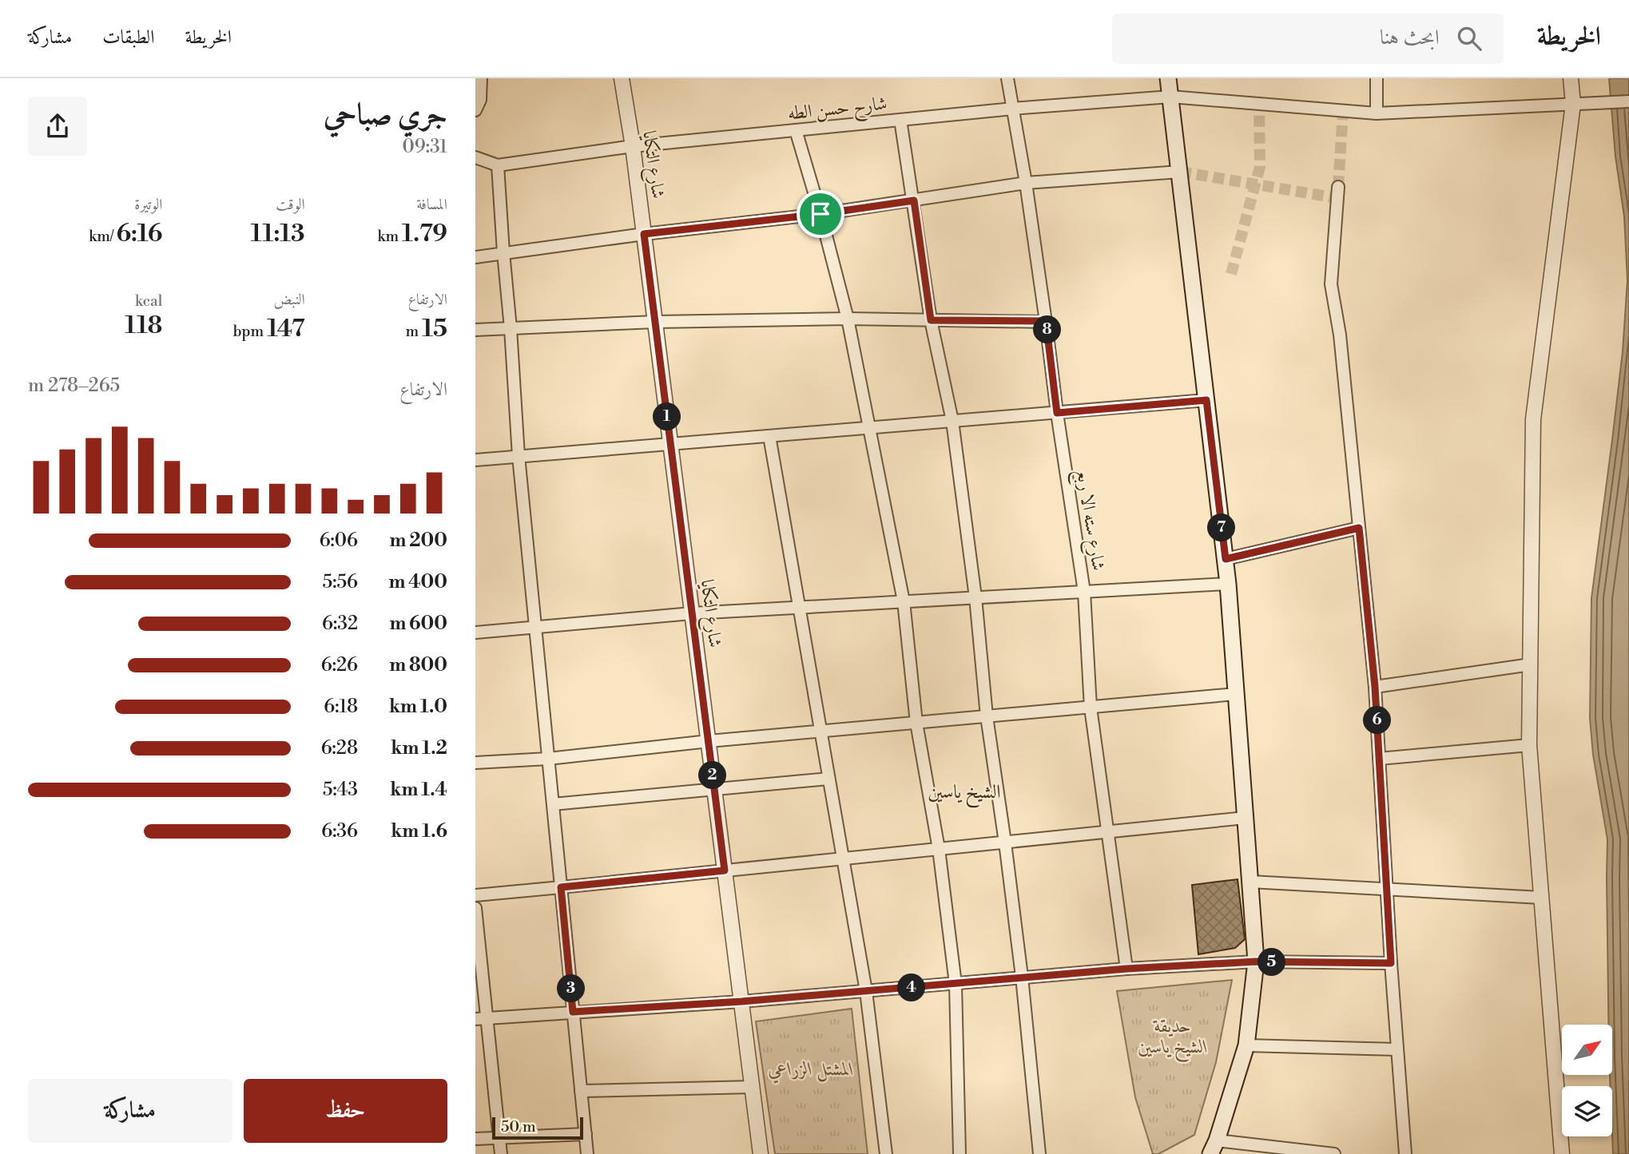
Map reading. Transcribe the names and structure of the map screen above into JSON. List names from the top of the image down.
{
  "streets": {
    "street": ["شارح حسن الطه", "شارع التكايا", "شارع سته الا ربع"]
  },
  "crossings": [
    ["شارح حسن الطه", "شارع التكايا"],
    ["شارح حسن الطه", "شارع سته الا ربع"]
  ],
  "districts": ["الشيخ ياسين"],
  "parks": ["حديقة الشيخ ياسين", "المشتل الزراعي"],
  "scale_bar": "50 m",
  "north": "top right",
  "page": {
    "header": "الخريطة",
    "search": "ابحث هنا",
    "nav": ["الخريطة", "الطبقات", "مشاركة"],
    "heading": ["جري صباحي", "09:31"],
    "stats": [
      ["المسافة", "1.79 km"],
      ["الوقت", "11:13"],
      ["الوتيرة", "6:16 /km"],
      ["الارتفاع", "15 m"],
      ["النبض", "147 bpm"],
      ["kcal", "118"]
    ],
    "pins": [
      "8",
      "1",
      "7",
      "6",
      "2",
      "5",
      "4",
      "3"
    ],
    "chart": ["الارتفاع", "265–278 m"],
    "list": [
      {
        "name": "200 m",
        "note": "6:06"
      },
      {
        "name": "400 m",
        "note": "5:56"
      },
      {
        "name": "600 m",
        "note": "6:32"
      },
      {
        "name": "800 m",
        "note": "6:26"
      },
      {
        "name": "1.0 km",
        "note": "6:18"
      },
      {
        "name": "1.2 km",
        "note": "6:28"
      },
      {
        "name": "1.4 km",
        "note": "5:43"
      },
      {
        "name": "1.6 km",
        "note": "6:36"
      }
    ],
    "buttons": ["حفظ", "مشاركة"],
    "scale": "50 m"
  }
}
